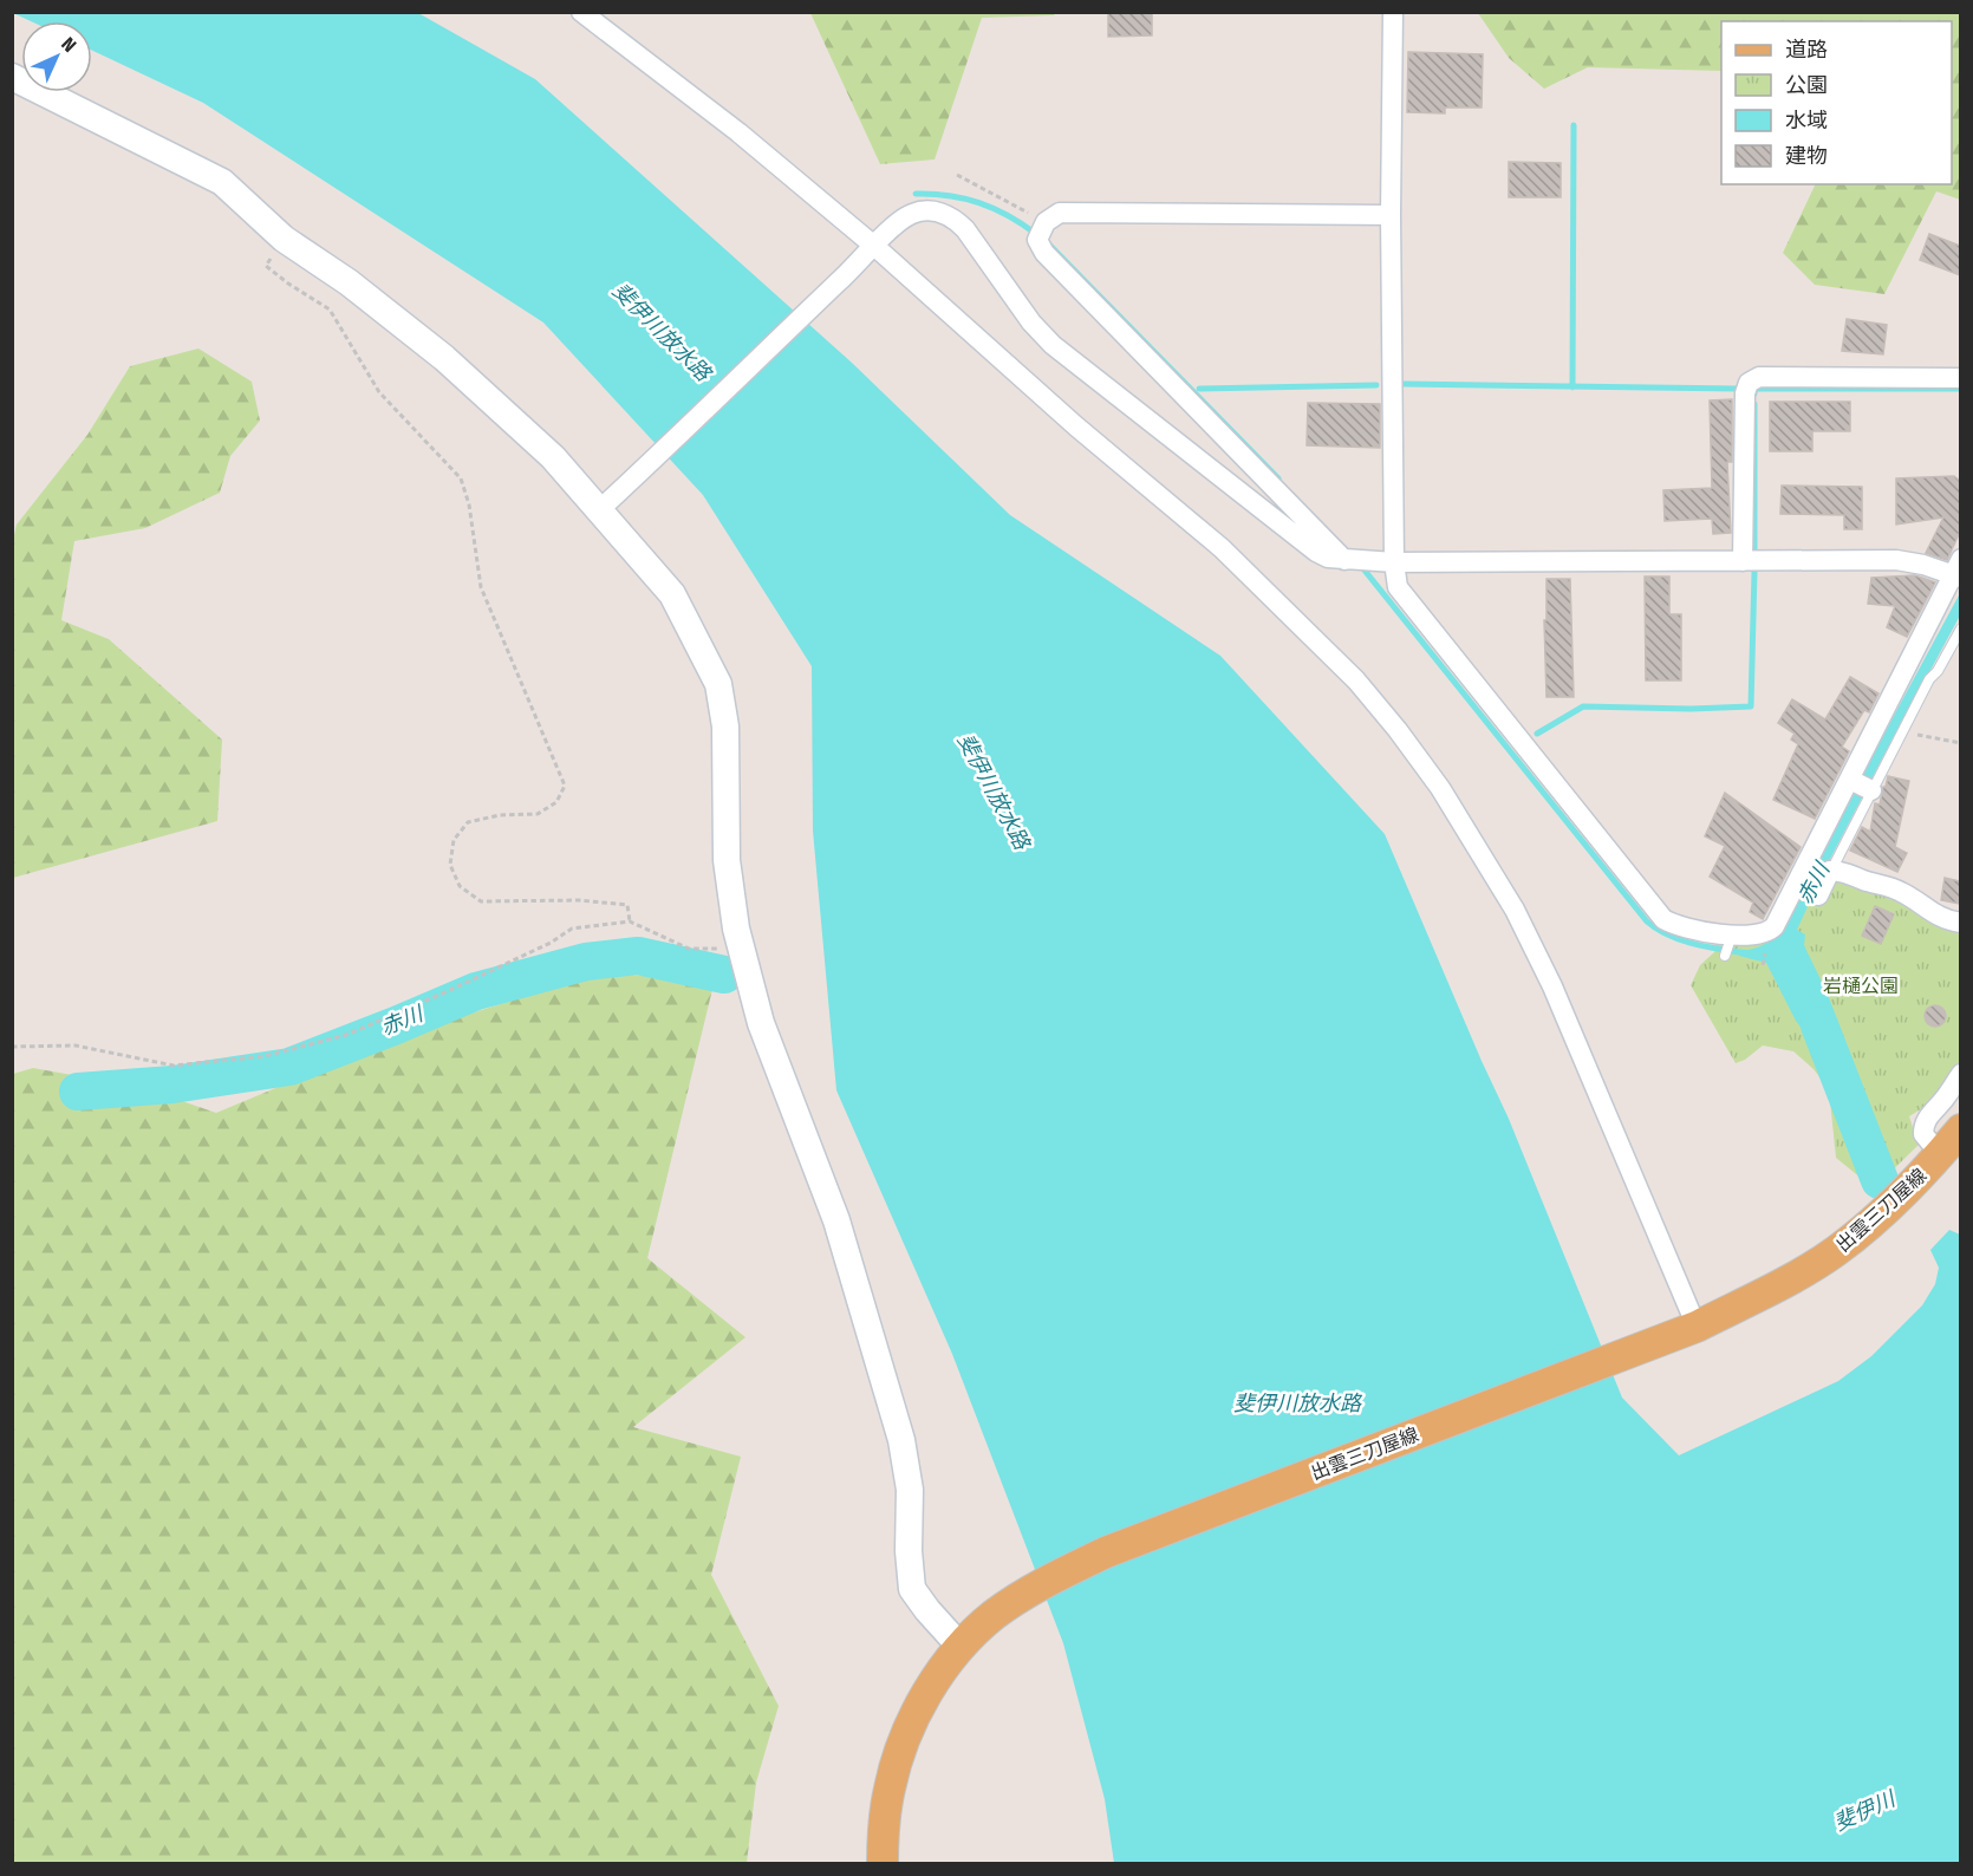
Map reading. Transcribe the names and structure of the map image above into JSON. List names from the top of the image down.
{
  "streets": {
    "main road": ["出雲三刀屋線"]
  },
  "water": ["斐伊川放水路", "赤川", "斐伊川"],
  "parks": ["岩樋公園"],
  "legend": [
    "道路",
    "公園",
    "水域",
    "建物"
  ],
  "north": "top right"
}
